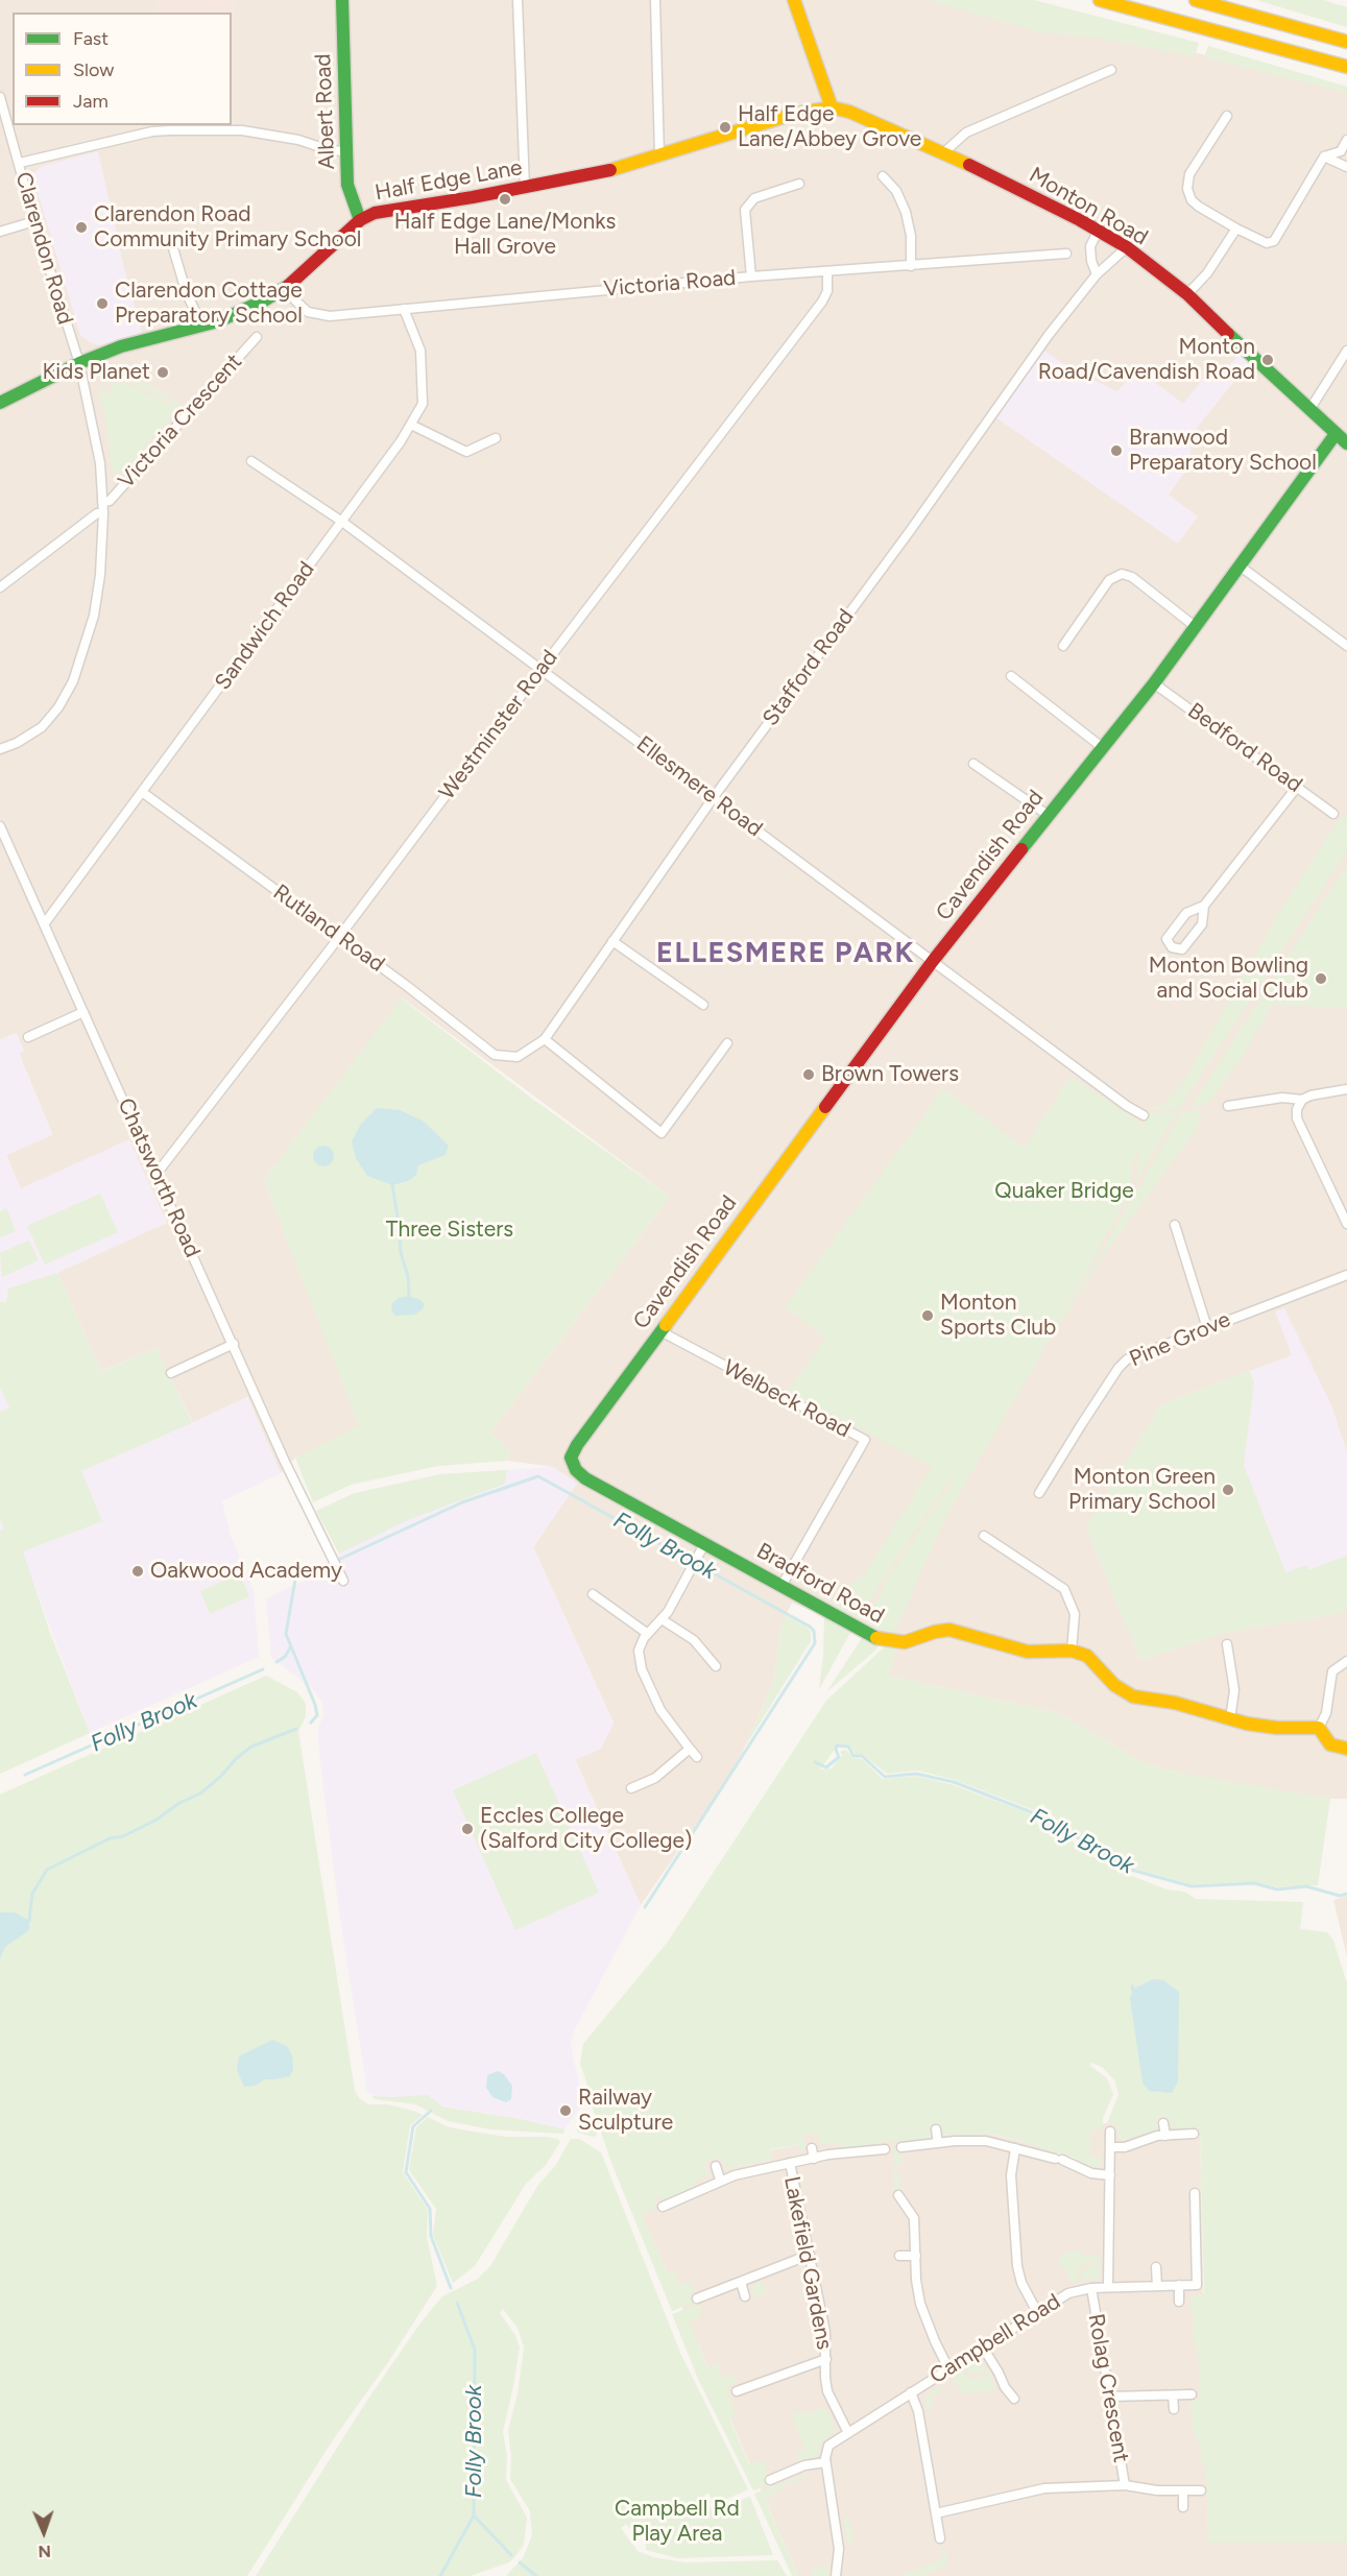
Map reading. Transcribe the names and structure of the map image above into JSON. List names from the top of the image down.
{
  "streets": {
    "main road": [
      "Albert Road",
      "Half Edge Lane",
      "Monton Road",
      "Cavendish Road",
      "Bradford Road"
    ],
    "street": [
      "Clarendon Road",
      "Victoria Road",
      "Victoria Crescent",
      "Sandwich Road",
      "Stafford Road",
      "Westminster Road",
      "Bedford Road",
      "Ellesmere Road",
      "Rutland Road",
      "Chatsworth Road",
      "Pine Grove",
      "Welbeck Road",
      "Lakefield Gardens",
      "Campbell Road",
      "Rolag Crescent"
    ]
  },
  "crossings": [
    ["Albert Road", "Half Edge Lane"],
    ["Half Edge Lane", "Monton Road"],
    ["Half Edge Lane", "Clarendon Road"],
    ["Half Edge Lane", "Victoria Road"],
    ["Monton Road", "Stafford Road"],
    ["Monton Road", "Cavendish Road"],
    ["Clarendon Road", "Victoria Crescent"],
    ["Victoria Road", "Sandwich Road"],
    ["Victoria Road", "Westminster Road"],
    ["Sandwich Road", "Ellesmere Road"],
    ["Sandwich Road", "Rutland Road"],
    ["Sandwich Road", "Chatsworth Road"],
    ["Stafford Road", "Ellesmere Road"],
    ["Stafford Road", "Rutland Road"],
    ["Westminster Road", "Ellesmere Road"],
    ["Westminster Road", "Rutland Road"],
    ["Westminster Road", "Chatsworth Road"],
    ["Bedford Road", "Cavendish Road"],
    ["Ellesmere Road", "Cavendish Road"],
    ["Cavendish Road", "Welbeck Road"],
    ["Cavendish Road", "Bradford Road"],
    ["Welbeck Road", "Bradford Road"],
    ["Lakefield Gardens", "Campbell Road"],
    ["Campbell Road", "Rolag Crescent"]
  ],
  "districts": ["ELLESMERE PARK"],
  "water": ["Folly Brook"],
  "parks": ["Quaker Bridge", "Three Sisters", "Campbell Rd Play Area"],
  "places": [
    "Half Edge Lane/Abbey Grove",
    "Half Edge Lane/Monks Hall Grove",
    "Clarendon Road Community Primary School",
    "Clarendon Cottage Preparatory School",
    "Monton Road/Cavendish Road",
    "Kids Planet",
    "Branwood Preparatory School",
    "Monton Bowling and Social Club",
    "Brown Towers",
    "Monton Sports Club",
    "Monton Green Primary School",
    "Oakwood Academy",
    "Eccles College (Salford City College)",
    "Railway Sculpture"
  ],
  "legend": ["Fast", "Slow", "Jam"],
  "north": "bottom"
}
